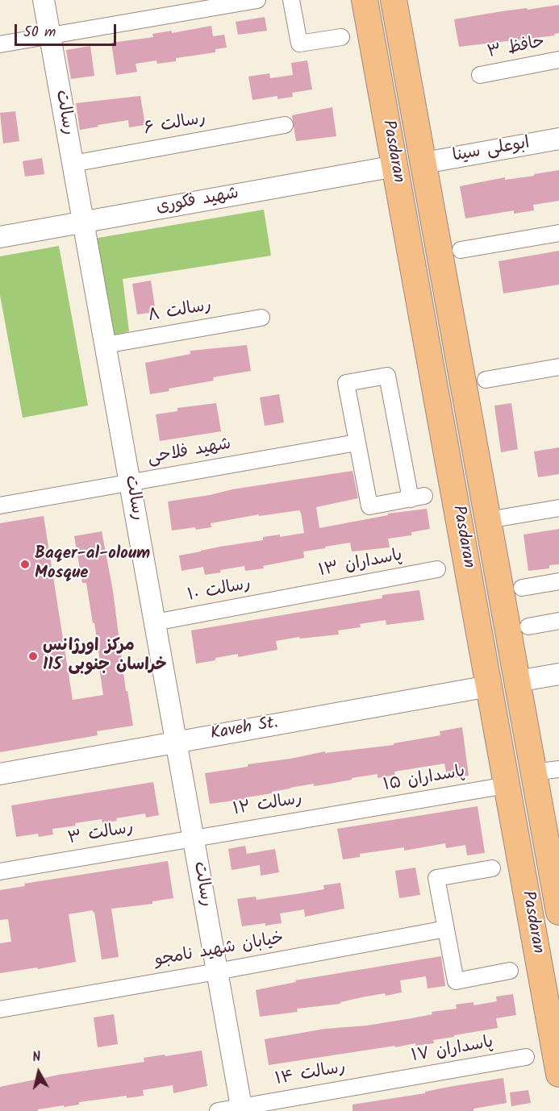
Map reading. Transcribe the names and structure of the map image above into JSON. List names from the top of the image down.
{
  "streets": {
    "main road": ["Pasdaran"],
    "street": [
      "حافظ ۳",
      "رسالت",
      "رسالت ۶",
      "ابوعلی سینا",
      "شهید فکوری",
      "رسالت ۸",
      "شهید فلاحی",
      "پاسداران ۱۳",
      "رسالت ۱۰",
      "Kaveh St.",
      "پاسداران ۱۵",
      "رسالت ۱۲",
      "رسالت ۳",
      "خیابان شهید نامجو",
      "پاسداران ۱۷",
      "رسالت ۱۴"
    ]
  },
  "crossings": [
    ["رسالت", "رسالت ۶"],
    ["رسالت", "شهید فکوری"],
    ["رسالت", "رسالت ۸"],
    ["رسالت", "شهید فلاحی"],
    ["رسالت", "رسالت ۱۰"],
    ["رسالت", "Kaveh St."],
    ["رسالت", "رسالت ۱۲"],
    ["رسالت", "رسالت ۳"],
    ["رسالت", "خیابان شهید نامجو"],
    ["رسالت", "رسالت ۱۴"],
    ["ابوعلی سینا", "Pasdaran"],
    ["Pasdaran", "شهید فکوری"],
    ["Pasdaran", "Kaveh St."],
    ["Pasdaran", "پاسداران ۱۵"],
    ["پاسداران ۱۳", "رسالت ۱۰"],
    ["پاسداران ۱۵", "رسالت ۱۲"],
    ["رسالت ۱۲", "رسالت ۳"],
    ["پاسداران ۱۷", "رسالت ۱۴"]
  ],
  "places": ["Baqer-al-oloum Mosque", "مرکز اورژانس 115 خراسان جنوبی"],
  "scale_bar": "50 m",
  "north": "top"
}
